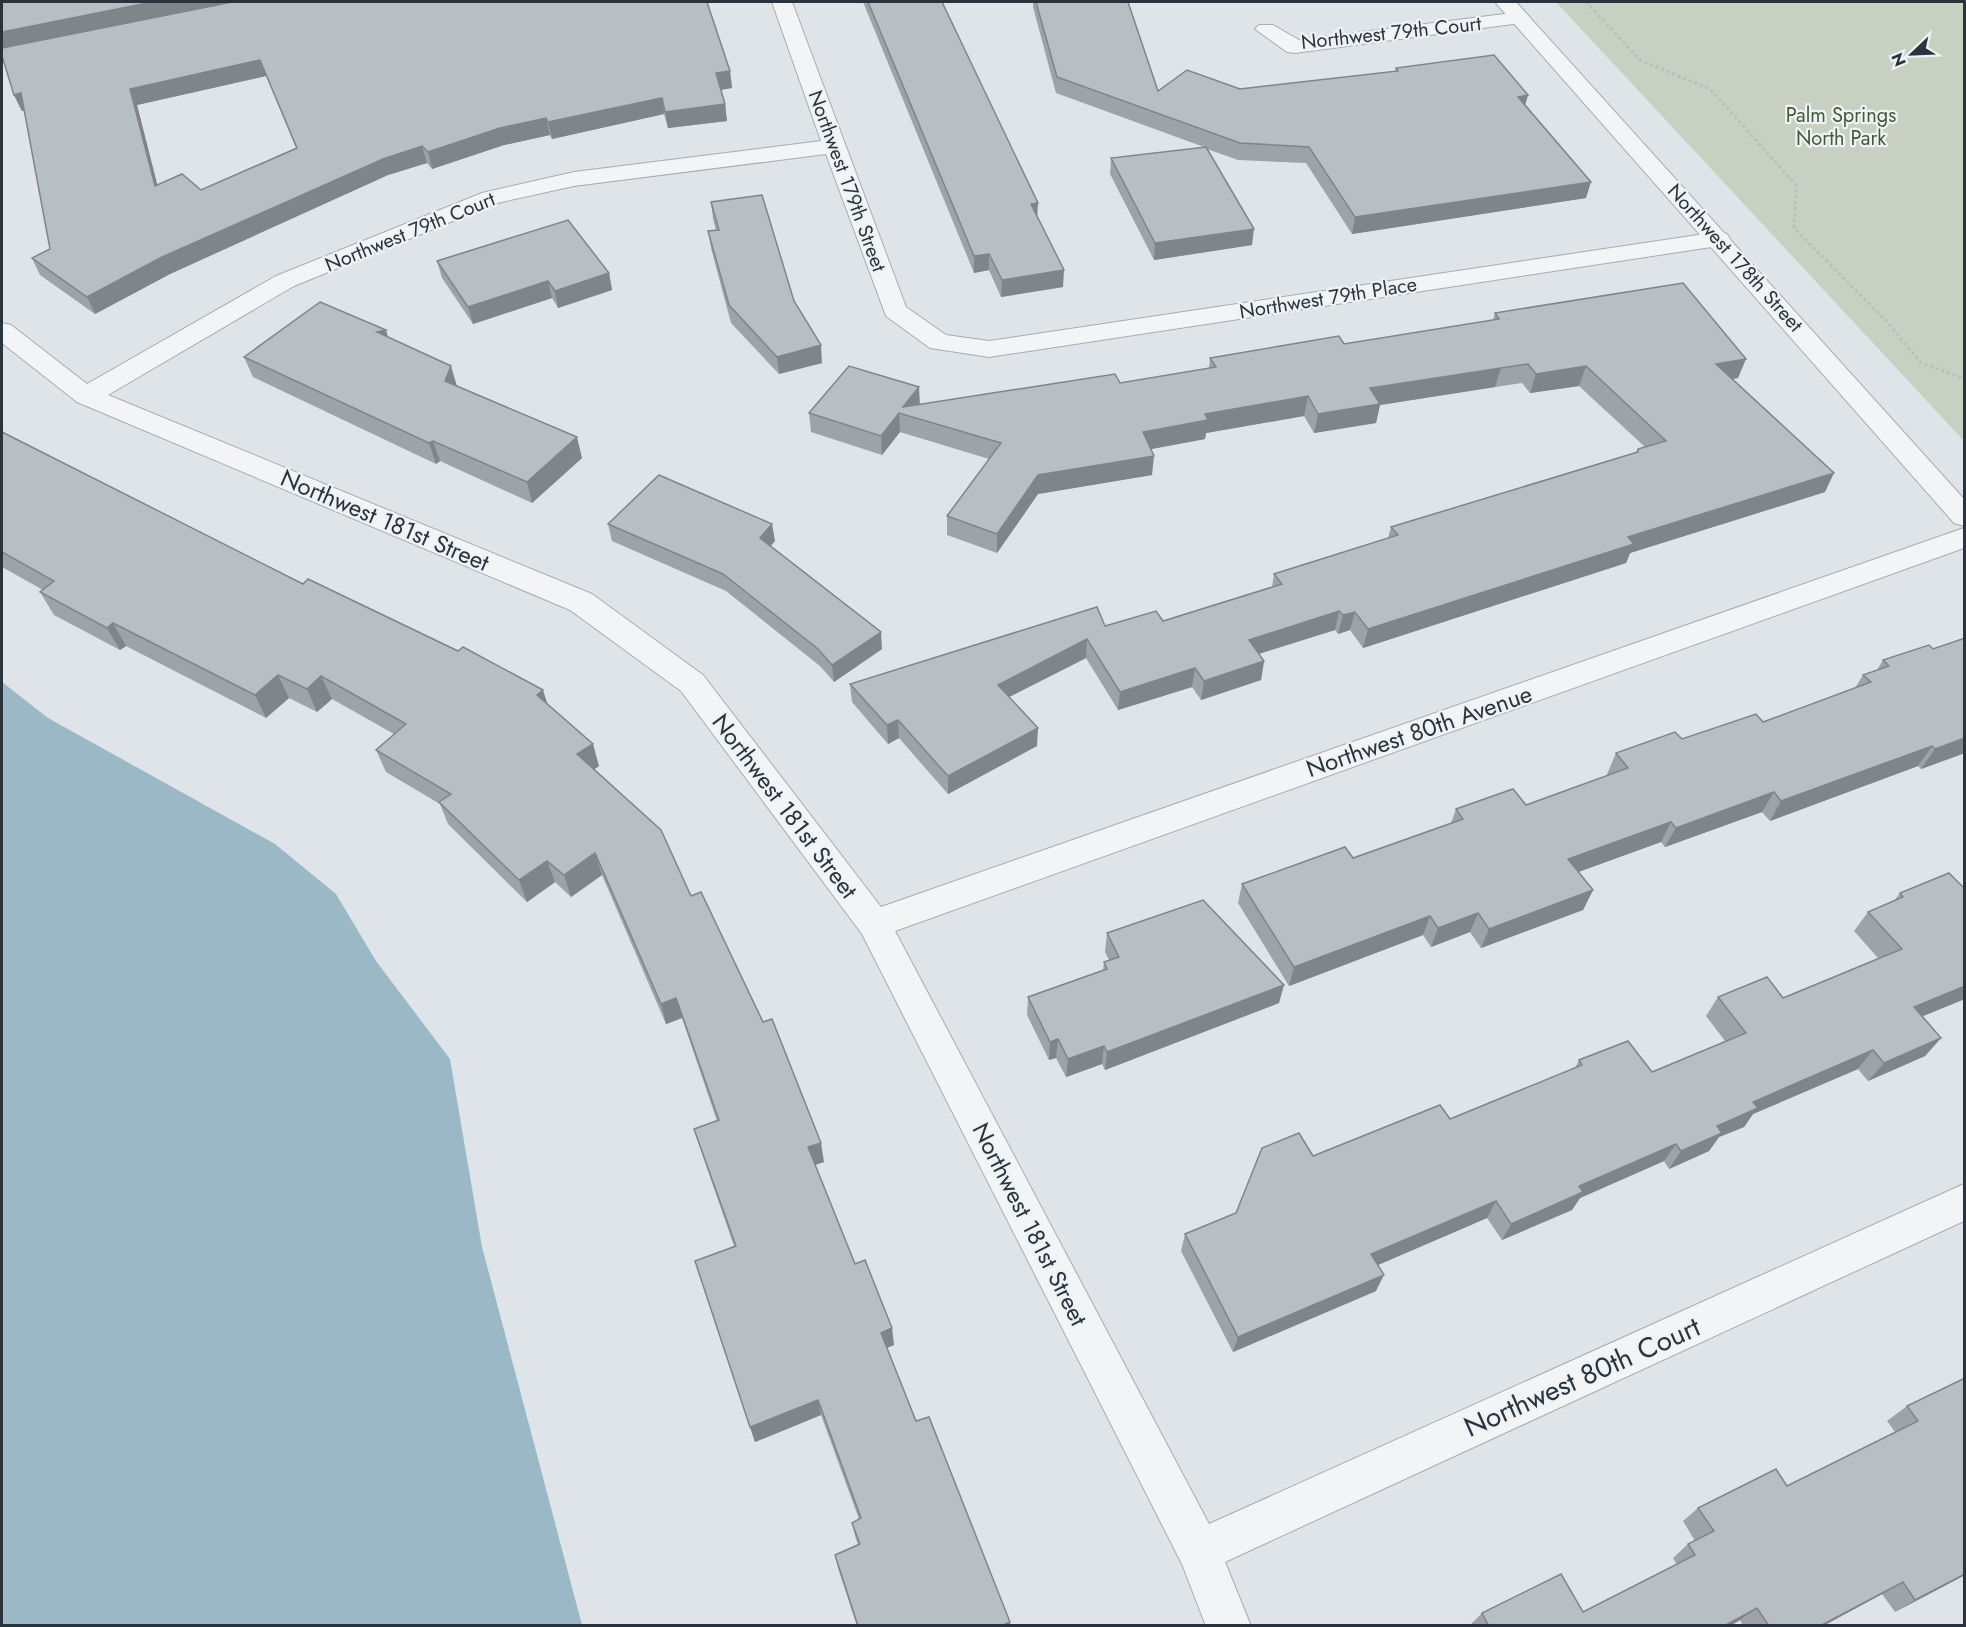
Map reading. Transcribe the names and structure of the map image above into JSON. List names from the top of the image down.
{
  "streets": {
    "street": [
      "Northwest 79th Court",
      "Northwest 179th Street",
      "Northwest 178th Street",
      "Northwest 79th Place",
      "Northwest 181st Street",
      "Northwest 80th Avenue",
      "Northwest 80th Court"
    ]
  },
  "crossings": [
    ["Northwest 79th Court", "Northwest 179th Street"],
    ["Northwest 79th Court", "Northwest 178th Street"],
    ["Northwest 79th Court", "Northwest 181st Street"],
    ["Northwest 179th Street", "Northwest 79th Place"],
    ["Northwest 178th Street", "Northwest 79th Place"],
    ["Northwest 181st Street", "Northwest 80th Avenue"],
    ["Northwest 181st Street", "Northwest 80th Court"]
  ],
  "parks": ["Palm Springs North Park"],
  "north": "bottom left"
}
